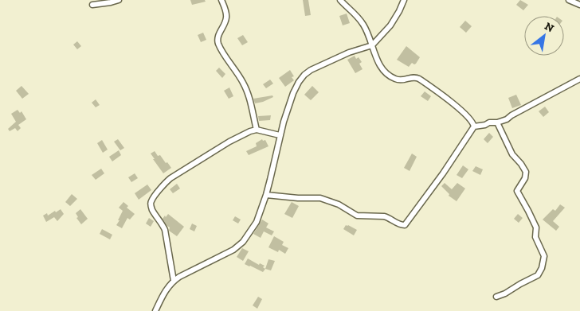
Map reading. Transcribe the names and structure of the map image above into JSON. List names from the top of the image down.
{
  "north": "top right"
}
